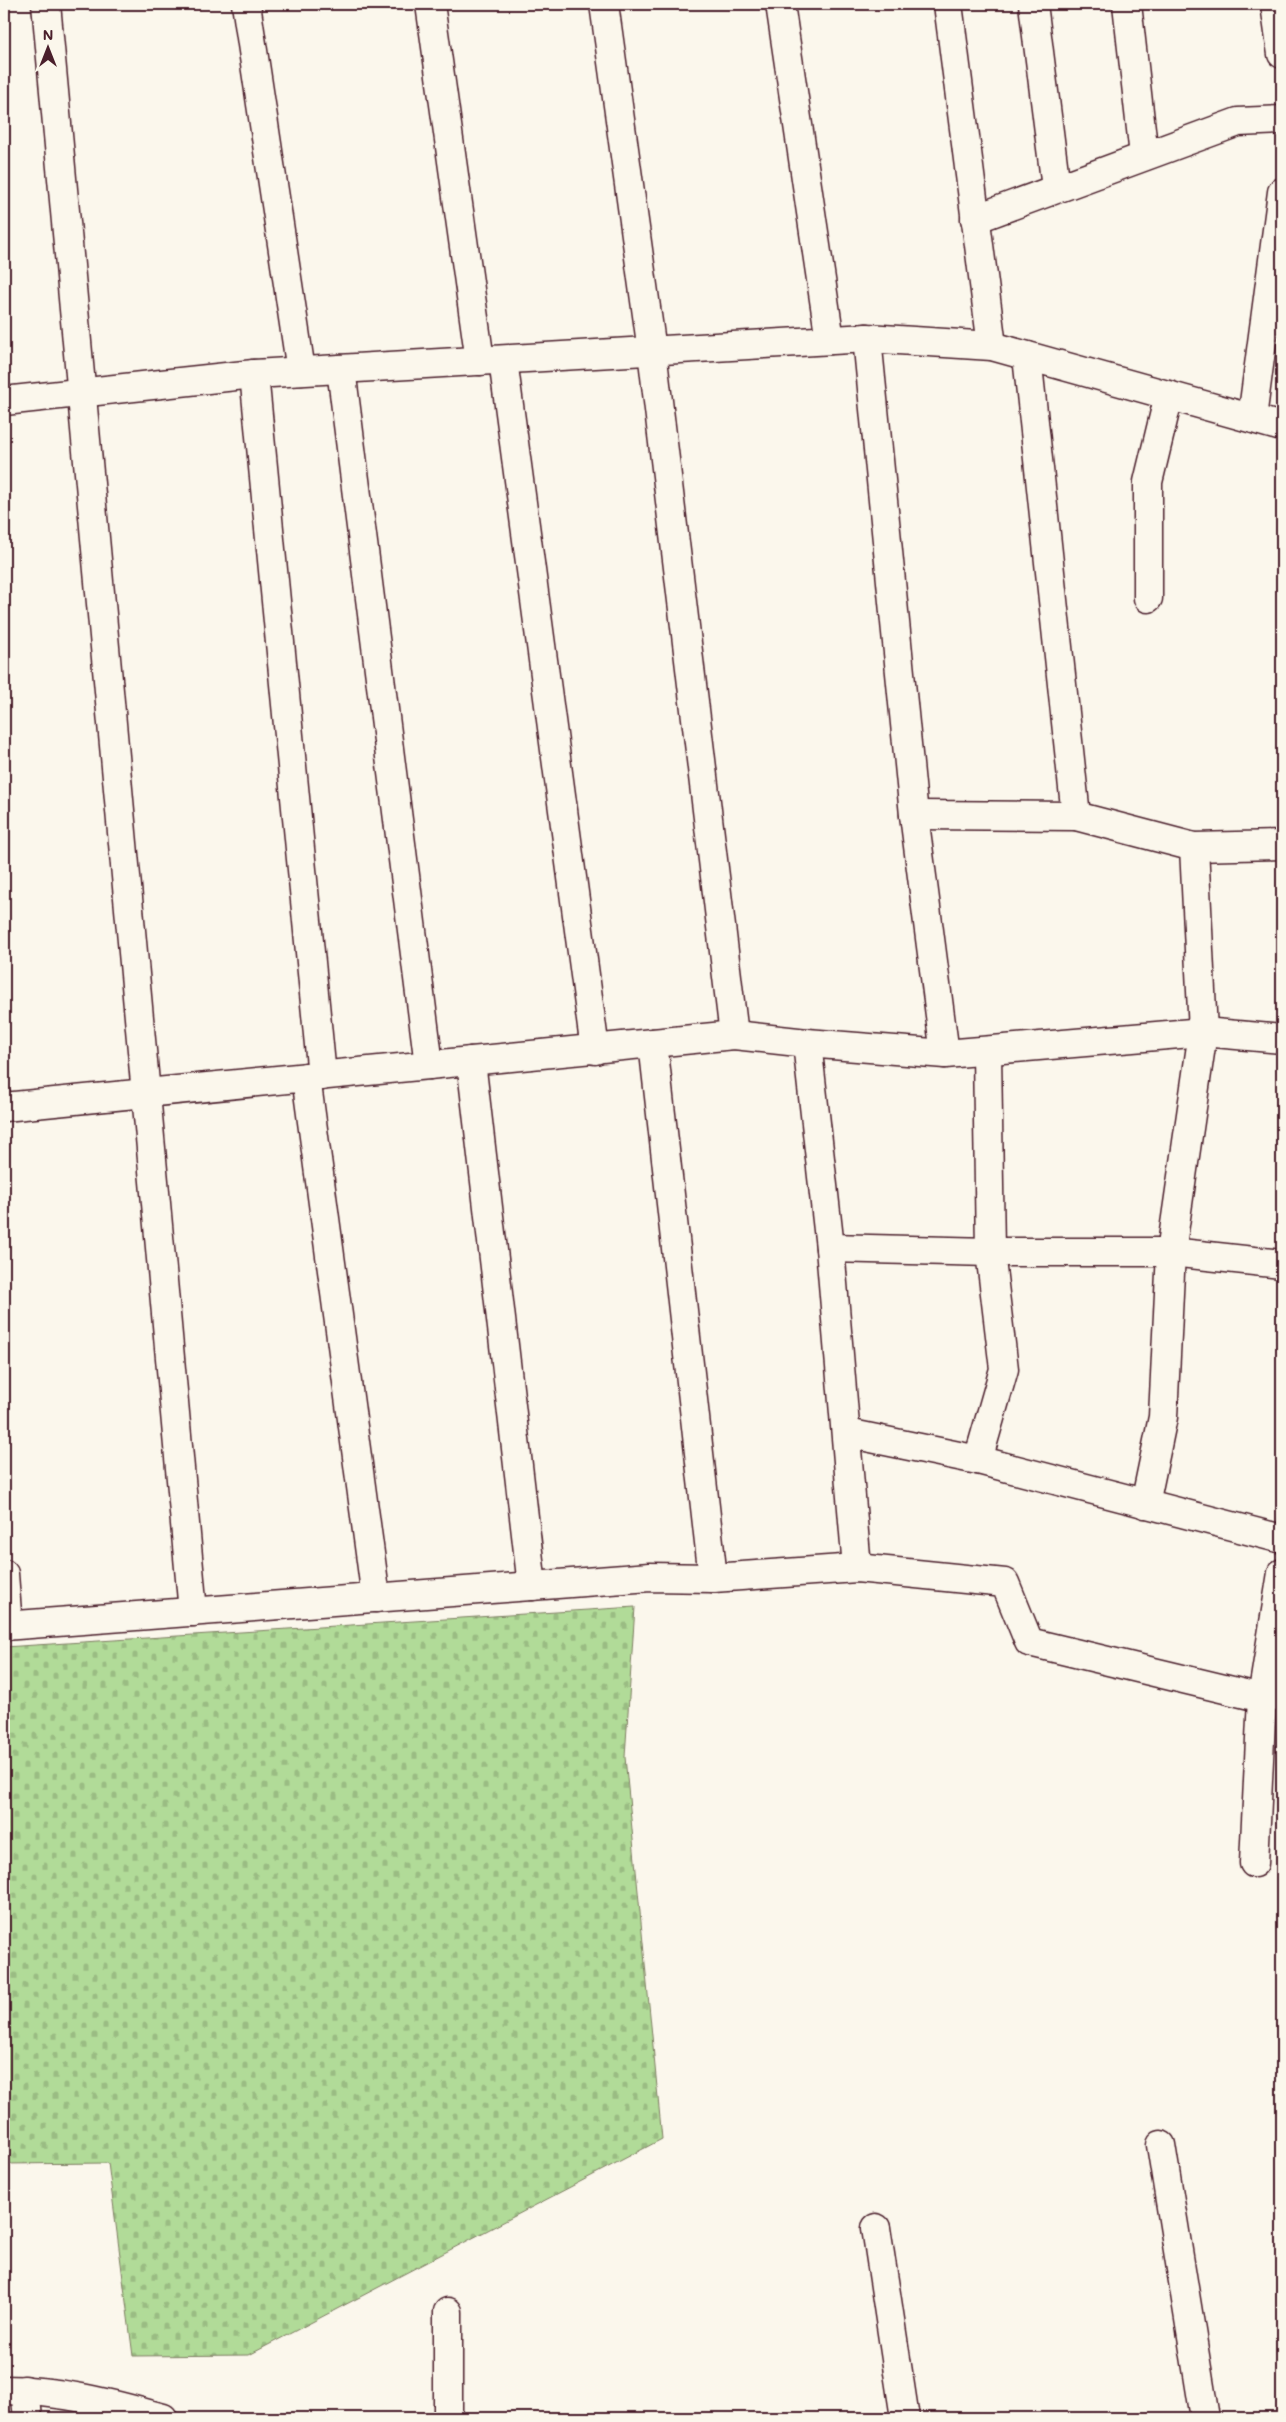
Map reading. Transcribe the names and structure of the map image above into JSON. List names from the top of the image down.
{
  "north": "top"
}
